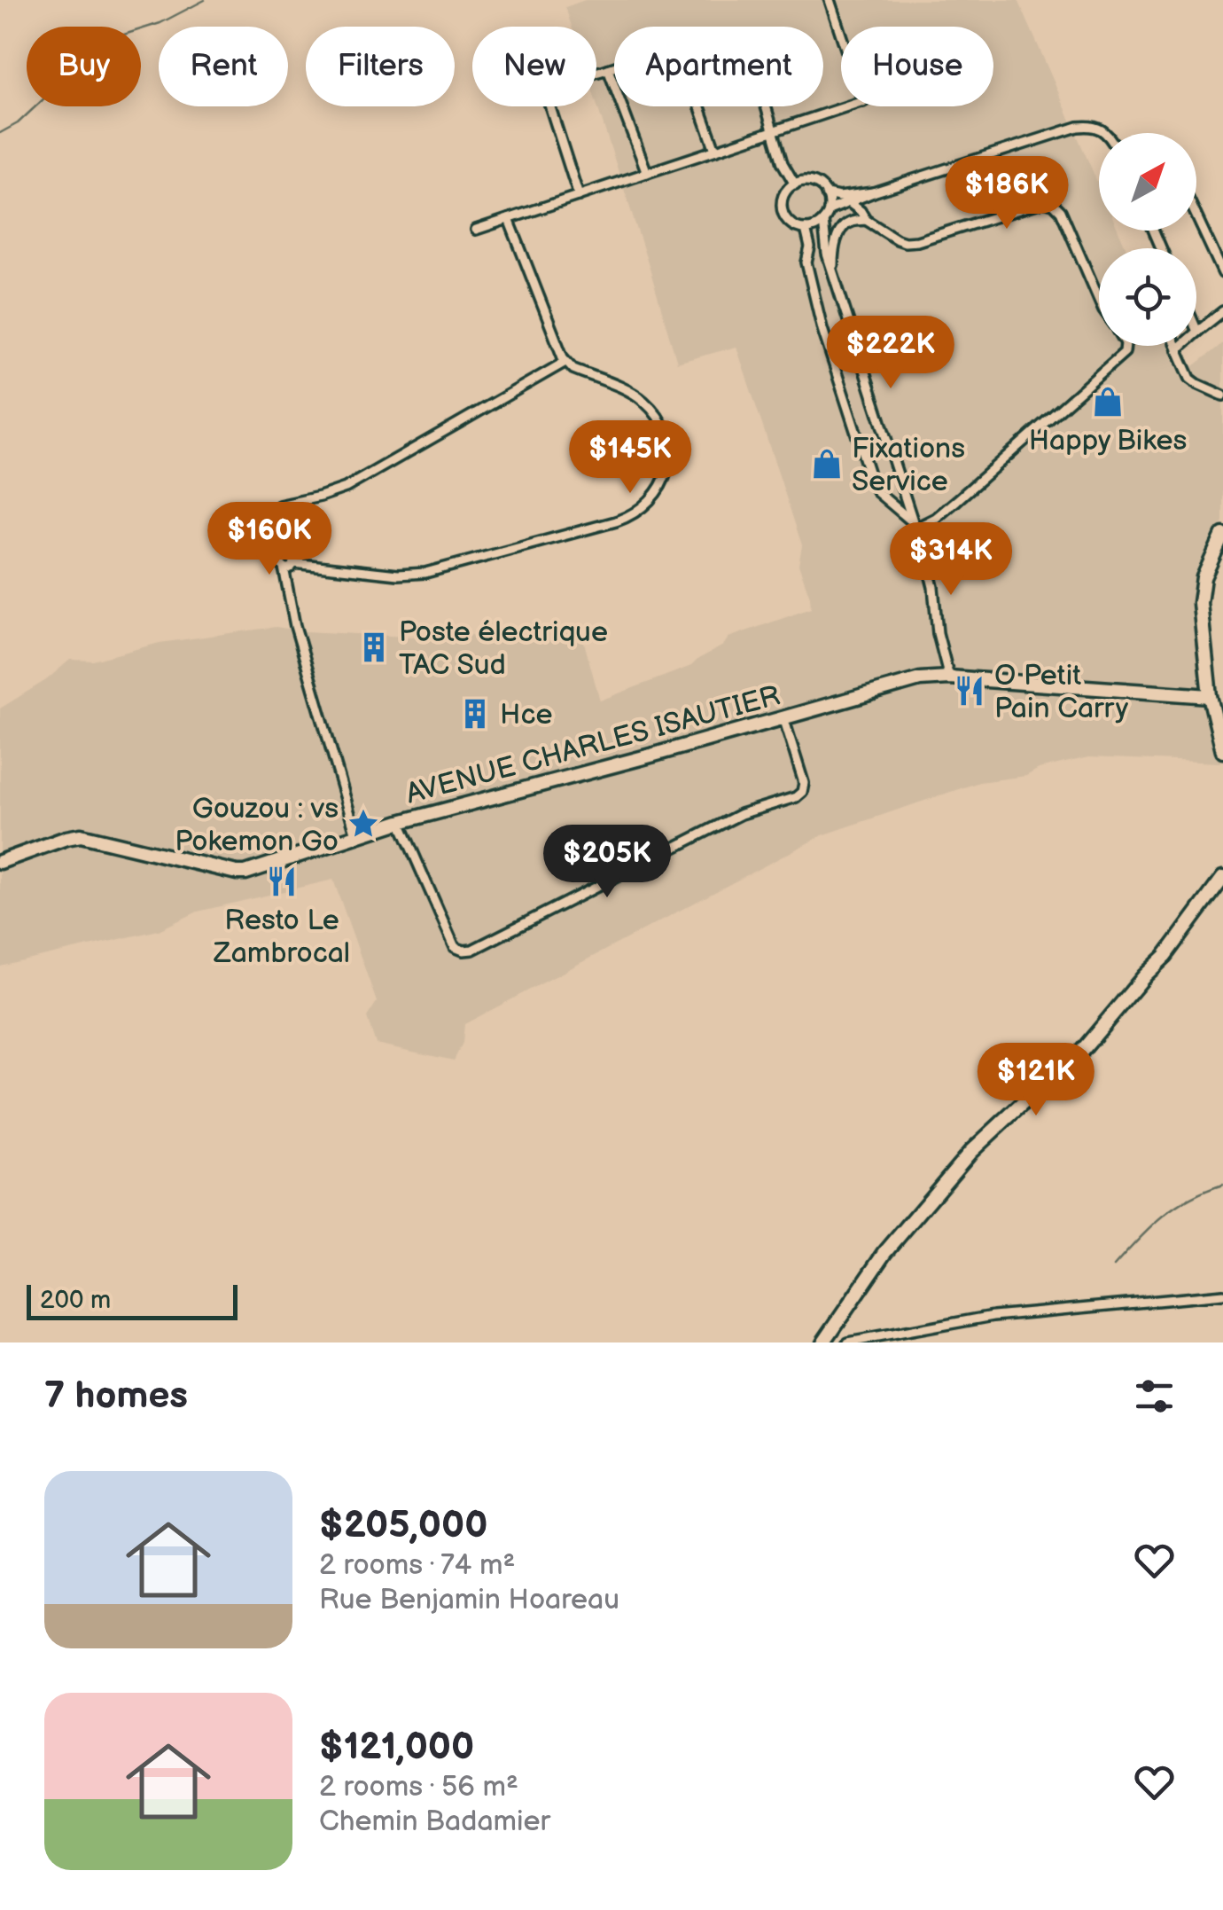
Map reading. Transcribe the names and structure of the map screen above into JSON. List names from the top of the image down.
{
  "streets": {
    "street": ["AVENUE CHARLES ISAUTIER"]
  },
  "places": {
    "shop": ["Happy Bikes", "Fixations Service"],
    "building": ["Poste électrique TAC Sud", "Hce"],
    "restaurant": ["O Petit Pain Carry", "Resto Le Zambrocal"],
    "place": ["Gouzou : vs Pokemon Go"]
  },
  "scale_bar": "200 m",
  "north": "top right",
  "page": {
    "chip": [
      "Buy",
      "Rent",
      "Filters",
      "New",
      "Apartment",
      "House"
    ],
    "price": [
      "$186K",
      "$222K",
      "$145K",
      "$160K",
      "$314K",
      "$205K",
      "$121K"
    ],
    "scale": "200 m",
    "heading": "7 homes",
    "list": [
      {
        "name": "$205,000",
        "note": "2 rooms · 74 m² · Rue Benjamin Hoareau"
      },
      {
        "name": "$121,000",
        "note": "2 rooms · 56 m² · Chemin Badamier"
      }
    ]
  }
}
